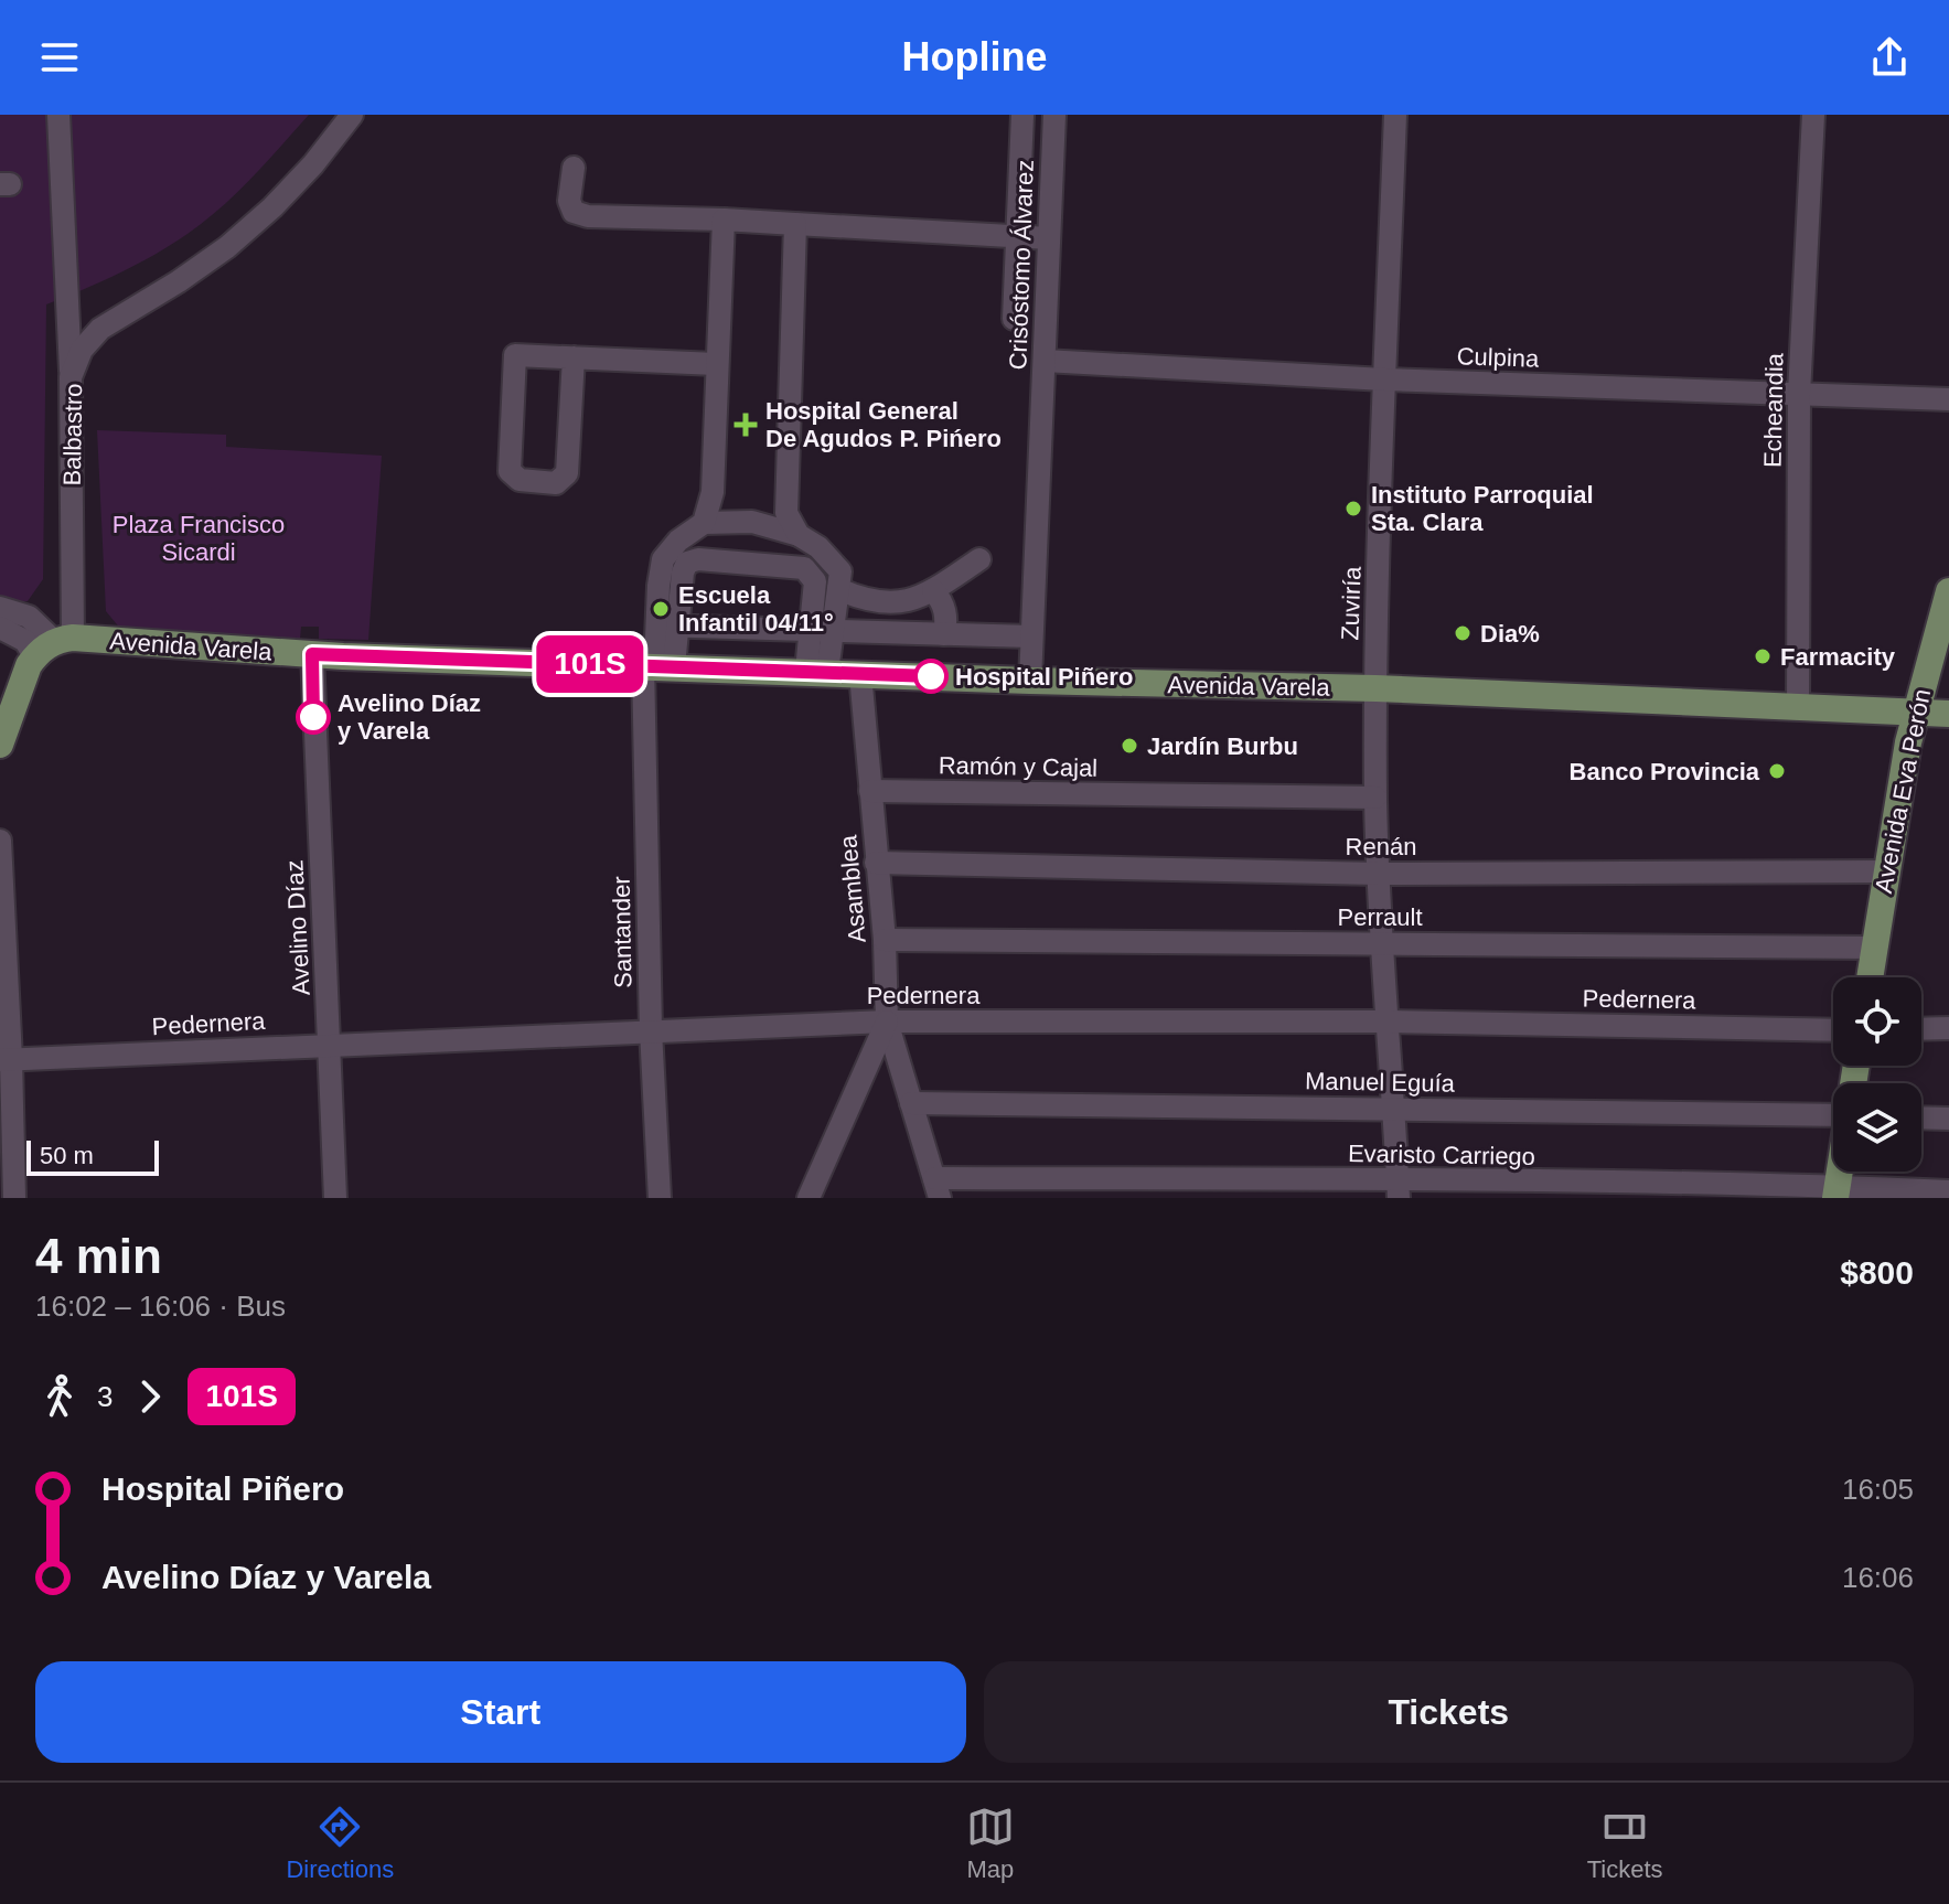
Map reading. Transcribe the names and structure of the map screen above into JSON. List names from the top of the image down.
{
  "streets": {
    "main road": ["Balbastro", "Avenida Varela", "Avenida Eva Perón"],
    "street": [
      "Crisóstomo Álvarez",
      "Culpina",
      "Echeandia",
      "Zuviría",
      "Ramón y Cajal",
      "Renán",
      "Asamblea",
      "Perrault",
      "Avelino Díaz",
      "Santander",
      "Pedernera",
      "Manuel Eguía",
      "Evaristo Carriego"
    ]
  },
  "crossings": [
    ["Crisóstomo Álvarez", "Culpina"],
    ["Crisóstomo Álvarez", "Avenida Varela"],
    ["Culpina", "Echeandia"],
    ["Culpina", "Zuviría"],
    ["Echeandia", "Avenida Varela"],
    ["Balbastro", "Avenida Varela"],
    ["Zuviría", "Avenida Varela"],
    ["Zuviría", "Ramón y Cajal"],
    ["Zuviría", "Renán"],
    ["Zuviría", "Perrault"],
    ["Zuviría", "Pedernera"],
    ["Zuviría", "Manuel Eguía"],
    ["Zuviría", "Evaristo Carriego"],
    ["Avenida Varela", "Avenida Eva Perón"],
    ["Avenida Varela", "Asamblea"],
    ["Avenida Varela", "Avelino Díaz"],
    ["Avenida Varela", "Santander"],
    ["Ramón y Cajal", "Asamblea"],
    ["Avenida Eva Perón", "Renán"],
    ["Avenida Eva Perón", "Perrault"],
    ["Renán", "Asamblea"],
    ["Asamblea", "Perrault"],
    ["Asamblea", "Pedernera"],
    ["Asamblea", "Manuel Eguía"],
    ["Asamblea", "Evaristo Carriego"],
    ["Avelino Díaz", "Pedernera"],
    ["Santander", "Pedernera"]
  ],
  "parks": ["Plaza Francisco Sicardi"],
  "places": {
    "health": ["Hospital General De Agudos P. Pińero"],
    "other": [
      "Instituto Parroquial Sta. Clara",
      "Escuela Infantil 04/11°",
      "Dia%",
      "Farmacity",
      "Hospital Piñero",
      "Avelino Díaz y Varela",
      "Jardín Burbu",
      "Banco Provincia"
    ]
  },
  "lines": ["bus line 101S"],
  "scale_bar": "50 m",
  "page": {
    "header": "Hopline",
    "on_map": "101S",
    "scale": "50 m",
    "heading": ["4 min", "16:02 – 16:06 · Bus", "$800"],
    "legs": ["3", "101S"],
    "list": [
      {
        "name": "Hospital Piñero",
        "value": "16:05"
      },
      {
        "name": "Avelino Díaz y Varela",
        "value": "16:06"
      }
    ],
    "buttons": ["Start", "Tickets"],
    "tabs": ["Directions", "Map", "Tickets"]
  }
}
